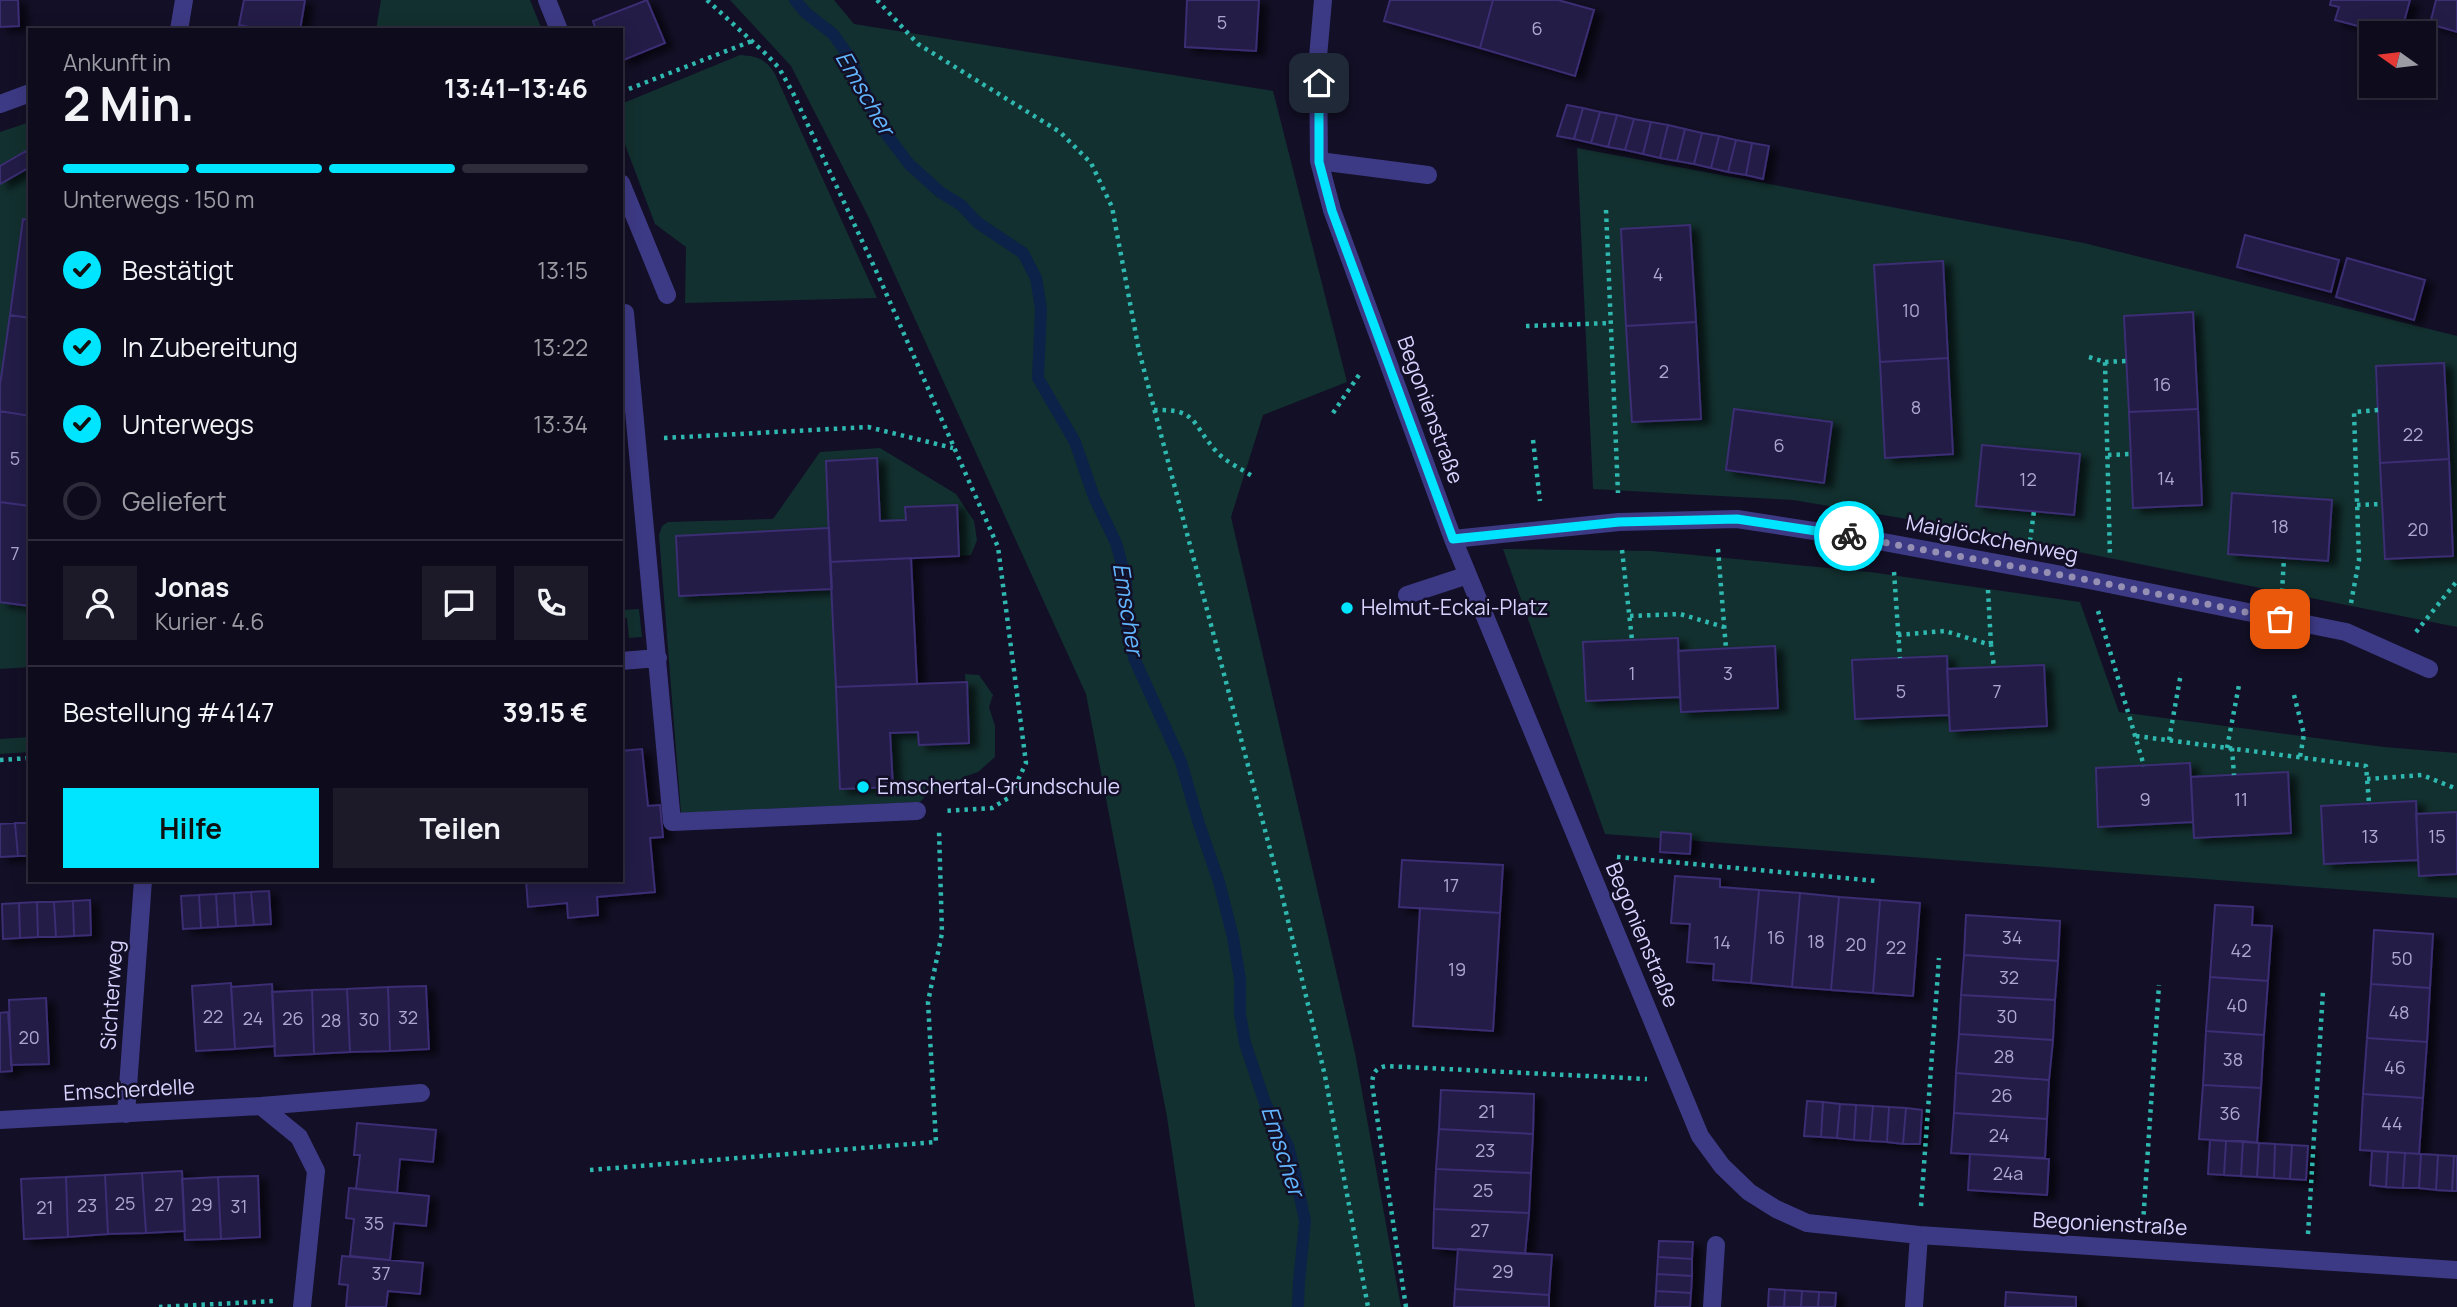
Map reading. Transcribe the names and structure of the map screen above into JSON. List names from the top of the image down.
{
  "streets": {
    "street": [
      "Begonienstraße",
      "Maiglöckchenweg",
      "Sichterweg",
      "Emscherdelle"
    ]
  },
  "crossings": [
    ["Begonienstraße", "Maiglöckchenweg"],
    ["Sichterweg", "Emscherdelle"]
  ],
  "water": ["Emscher"],
  "places": ["Helmut-Eckai-Platz", "Emschertal-Grundschule"],
  "house_numbers": [
    "5",
    "6",
    "4",
    "10",
    "2",
    "16",
    "8",
    "22",
    "6",
    "5",
    "14",
    "12",
    "18",
    "20",
    "7",
    "1",
    "3",
    "5",
    "7",
    "9",
    "11",
    "13",
    "15",
    "17",
    "16",
    "34",
    "18",
    "14",
    "20",
    "22",
    "42",
    "50",
    "19",
    "32",
    "40",
    "48",
    "22",
    "30",
    "32",
    "24",
    "26",
    "30",
    "28",
    "20",
    "28",
    "38",
    "46",
    "26",
    "21",
    "36",
    "44",
    "24",
    "23",
    "24a",
    "25",
    "25",
    "27",
    "29",
    "23",
    "31",
    "21",
    "35",
    "27",
    "29",
    "37"
  ],
  "north": "left",
  "page": {
    "heading": ["2 Min.", "Ankunft in", "13:41–13:46"],
    "panel": [
      "Jonas",
      "Kurier · 4.6",
      "Bestellung #4147",
      "39.15 €"
    ],
    "bar": "Unterwegs · 150 m",
    "list": [
      ["Bestätigt", "13:15"],
      ["In Zubereitung", "13:22"],
      ["Unterwegs", "13:34"],
      "Geliefert"
    ],
    "buttons": ["Hilfe", "Teilen"]
  }
}
